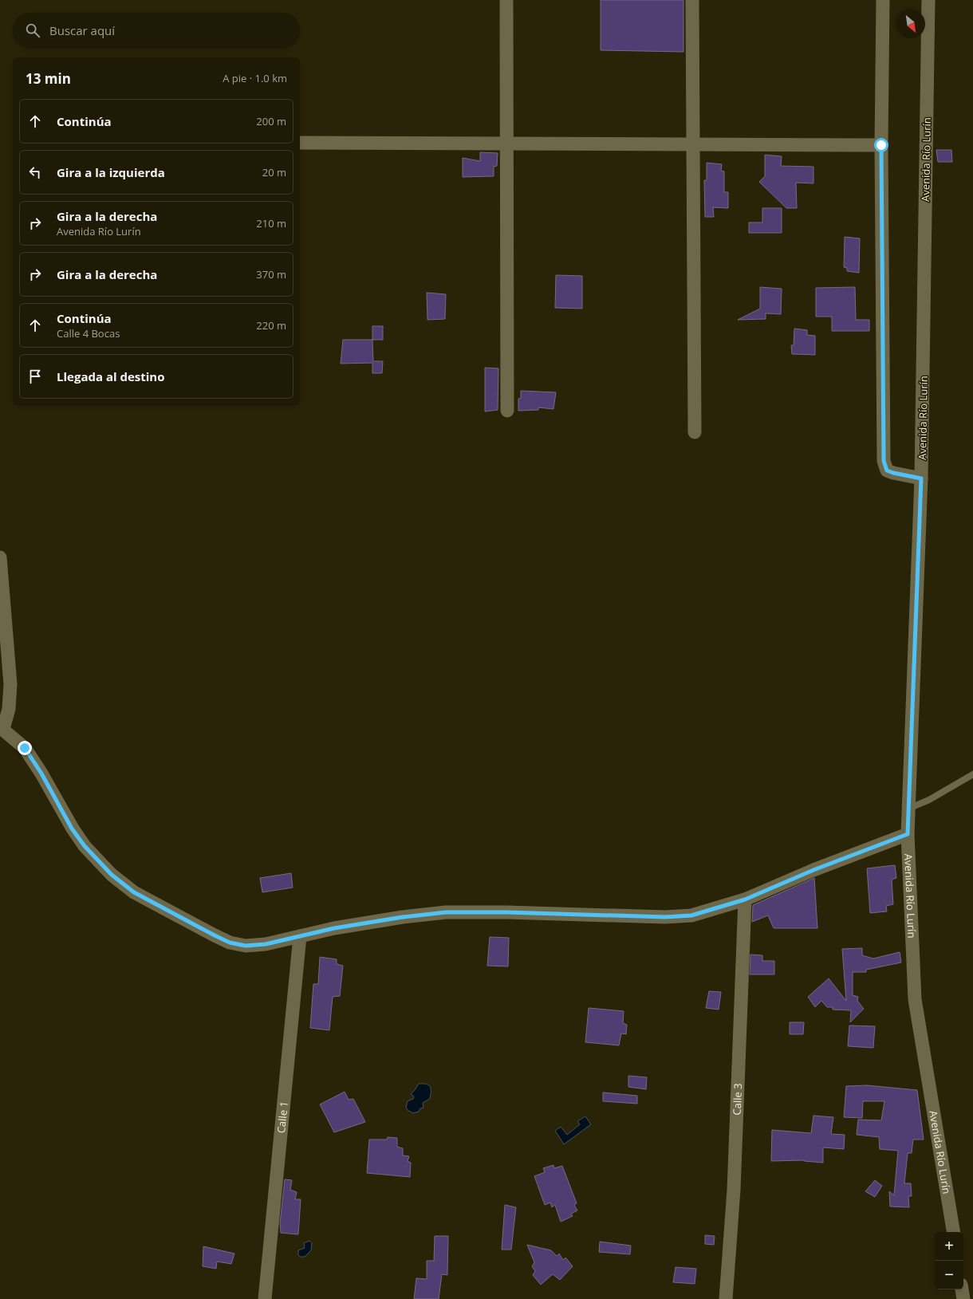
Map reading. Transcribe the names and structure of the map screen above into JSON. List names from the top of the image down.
{
  "streets": {
    "street": ["Avenida Río Lurín", "Calle 3", "Calle 1"]
  },
  "north": "bottom right",
  "page": {
    "search": "Buscar aquí",
    "heading": ["13 min", "A pie · 1.0 km"],
    "list": [
      ["Continúa", "200 m"],
      ["Gira a la izquierda", "20 m"],
      ["Gira a la derecha", "Avenida Río Lurín", "210 m"],
      ["Gira a la derecha", "370 m"],
      ["Continúa", "Calle 4 Bocas", "220 m"],
      "Llegada al destino"
    ],
    "map_buttons": ["+", "−"]
  }
}
